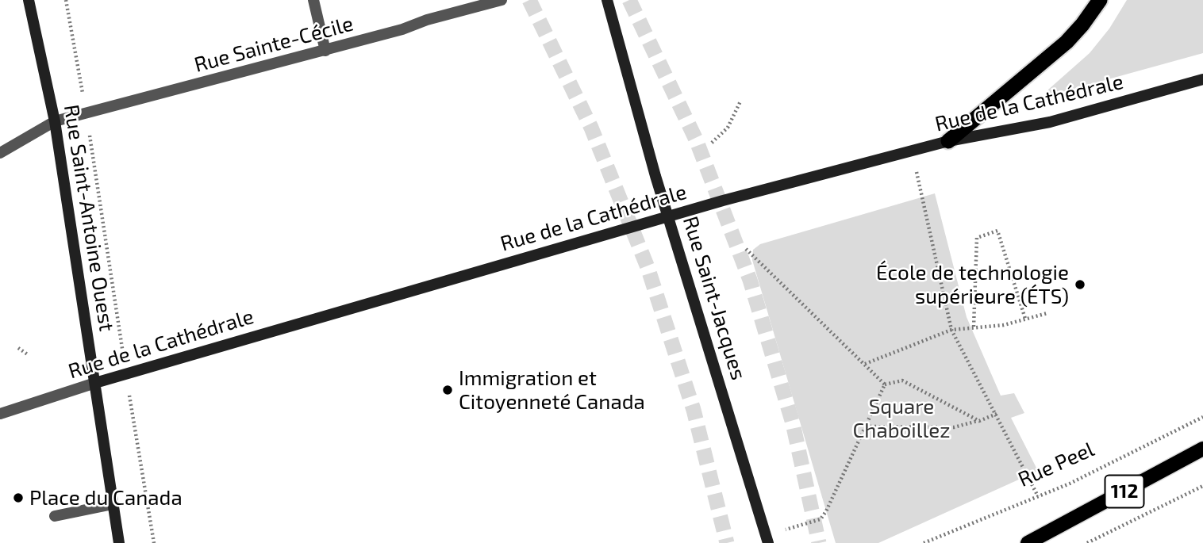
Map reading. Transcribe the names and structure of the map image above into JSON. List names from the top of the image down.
{
  "streets": {
    "main road": [
      "Rue de la Cathédrale",
      "Rue Saint-Antoine Ouest",
      "Rue Saint-Jacques",
      "112"
    ],
    "street": ["Rue Sainte-Cécile"],
    "path": ["Rue Peel"]
  },
  "crossings": [
    ["Rue Sainte-Cécile", "Rue Saint-Antoine Ouest"],
    ["Rue de la Cathédrale", "Rue Saint-Antoine Ouest"],
    ["Rue de la Cathédrale", "Rue Saint-Jacques"]
  ],
  "parks": ["Square Chaboillez"],
  "places": ["École de technologie supérieure (ÉTS)", "Immigration et Citoyenneté Canada", "Place du Canada"]
}
